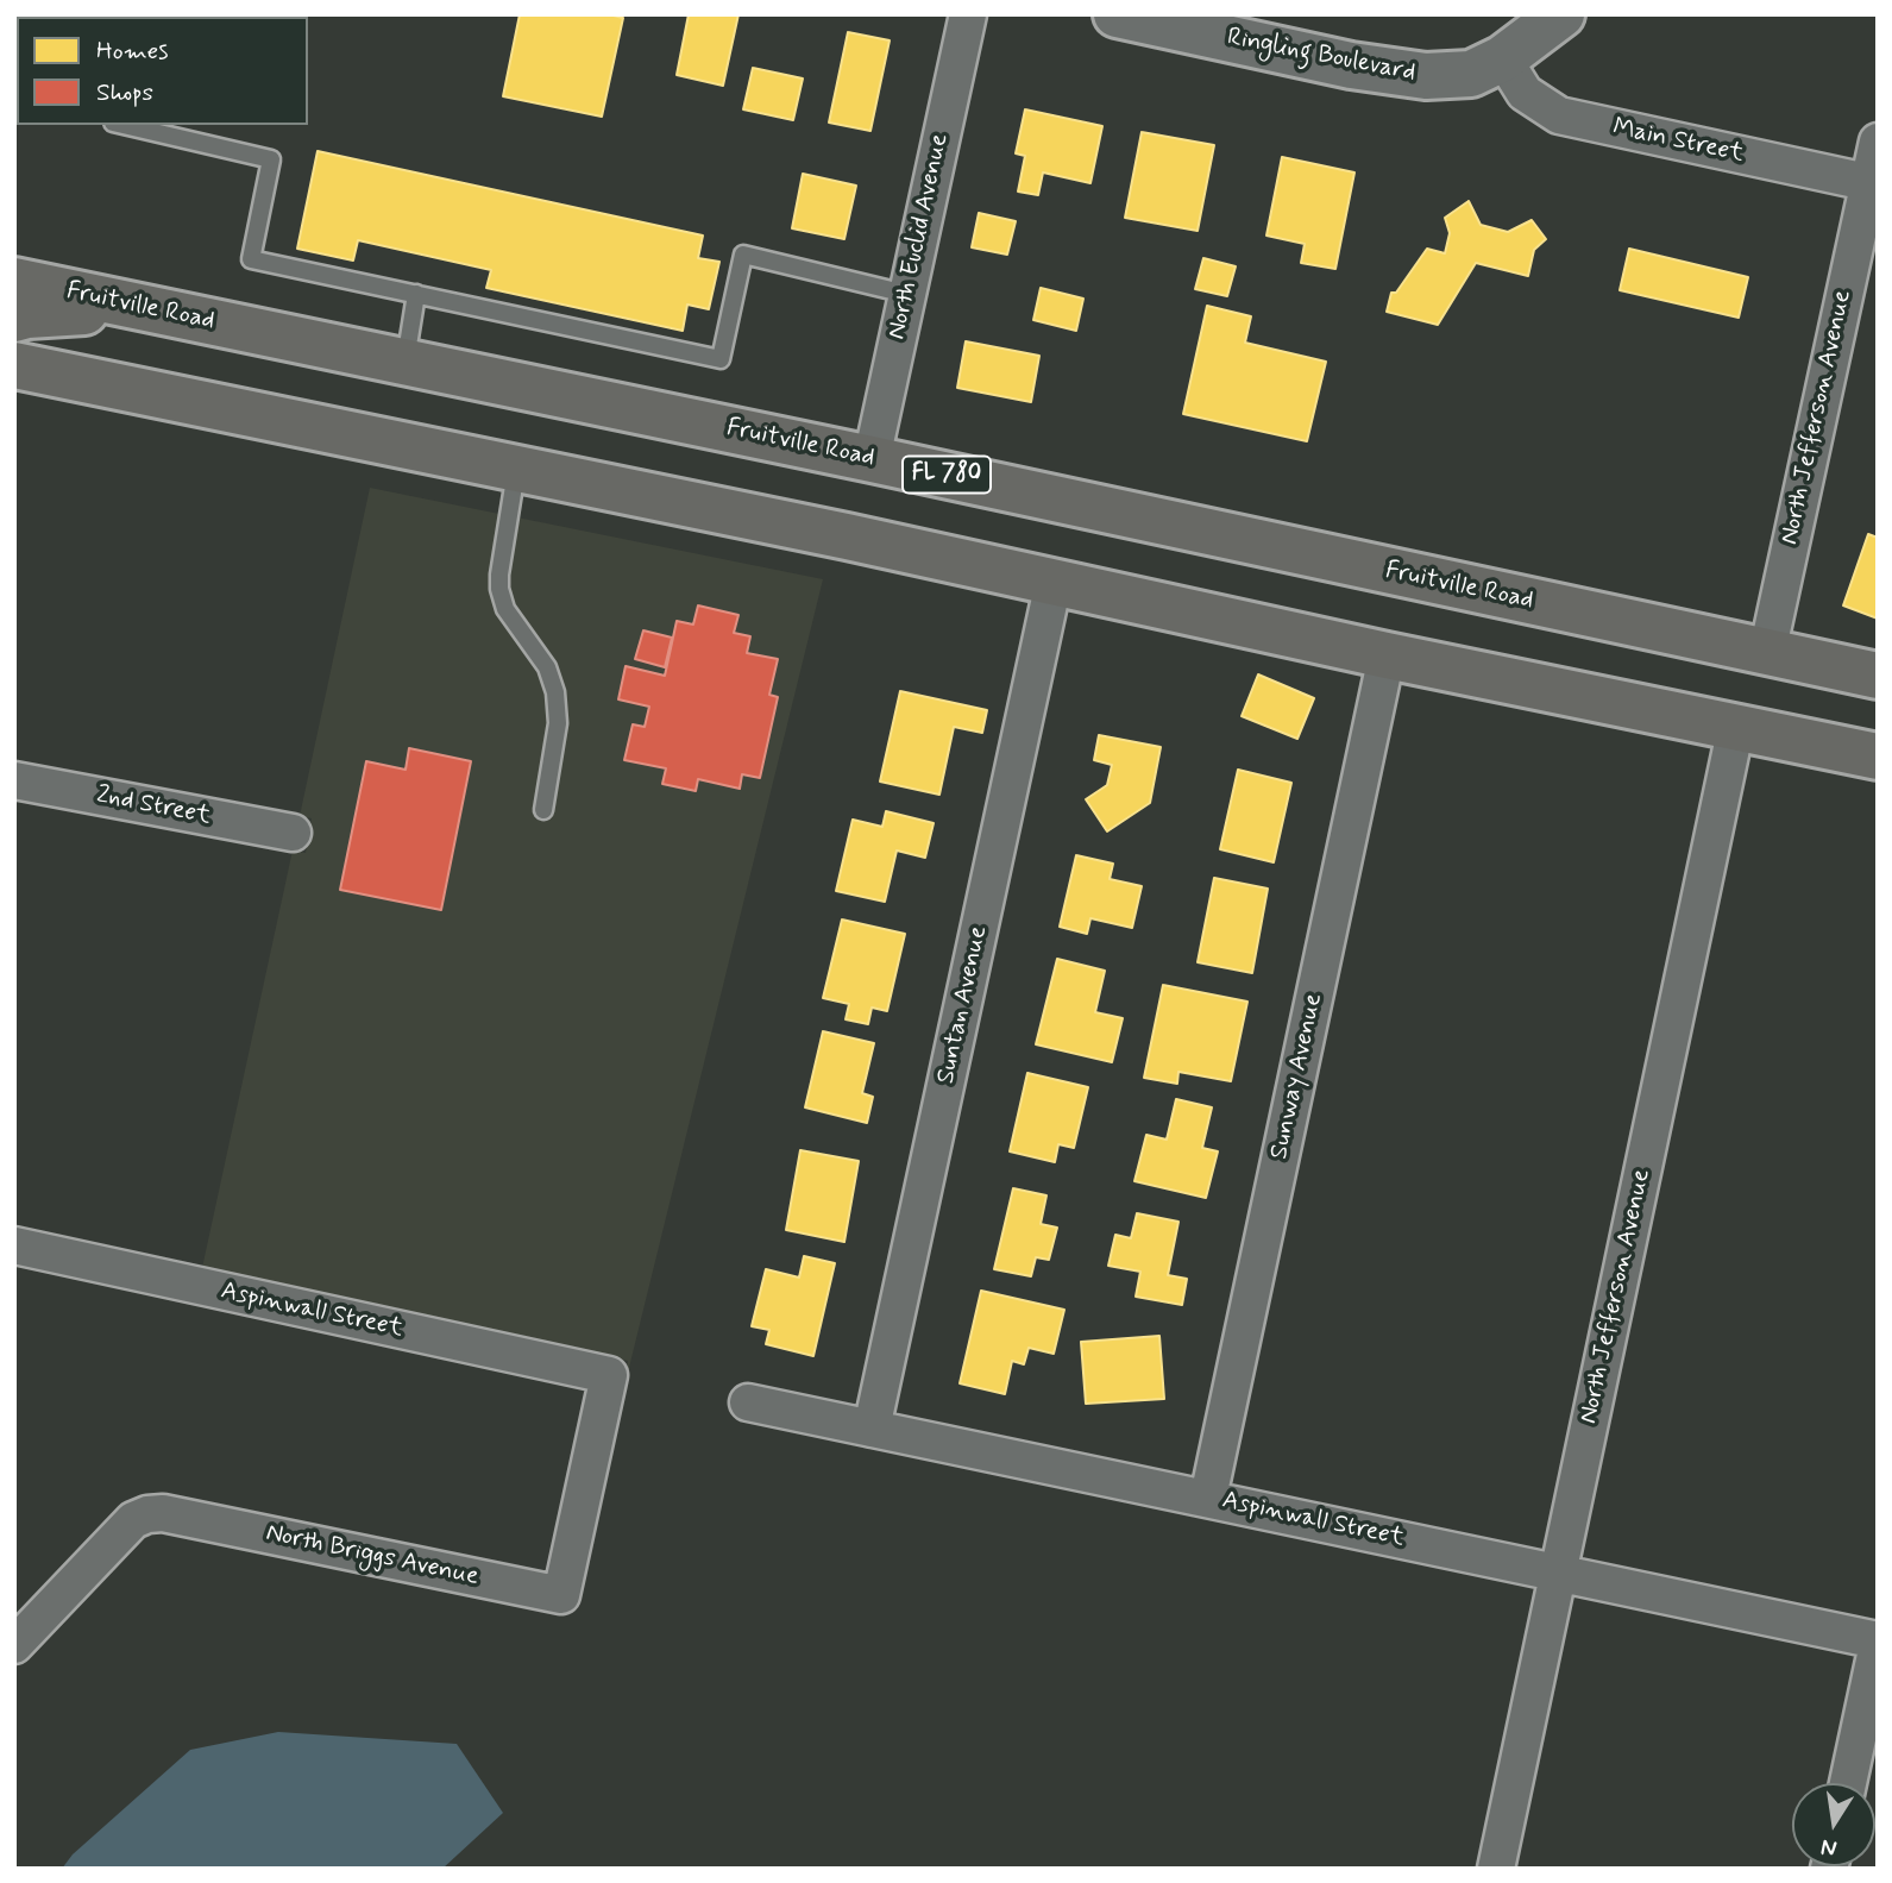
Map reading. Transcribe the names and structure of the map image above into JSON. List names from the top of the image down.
{
  "streets": {
    "main road": ["Fruitville Road", "FL 780"],
    "street": [
      "Ringling Boulevard",
      "Main Street",
      "North Euclid Avenue",
      "North Jefferson Avenue",
      "2nd Street",
      "Suntan Avenue",
      "Sunway Avenue",
      "Aspinwall Street",
      "North Briggs Avenue"
    ]
  },
  "crossings": [
    ["Ringling Boulevard", "Main Street"],
    ["Main Street", "North Jefferson Avenue"],
    ["North Euclid Avenue", "Fruitville Road"],
    ["Fruitville Road", "North Jefferson Avenue"],
    ["North Jefferson Avenue", "Aspinwall Street"],
    ["Suntan Avenue", "Aspinwall Street"],
    ["Sunway Avenue", "Aspinwall Street"],
    ["Aspinwall Street", "North Briggs Avenue"]
  ],
  "legend": ["Homes", "Shops"],
  "north": "bottom"
}
